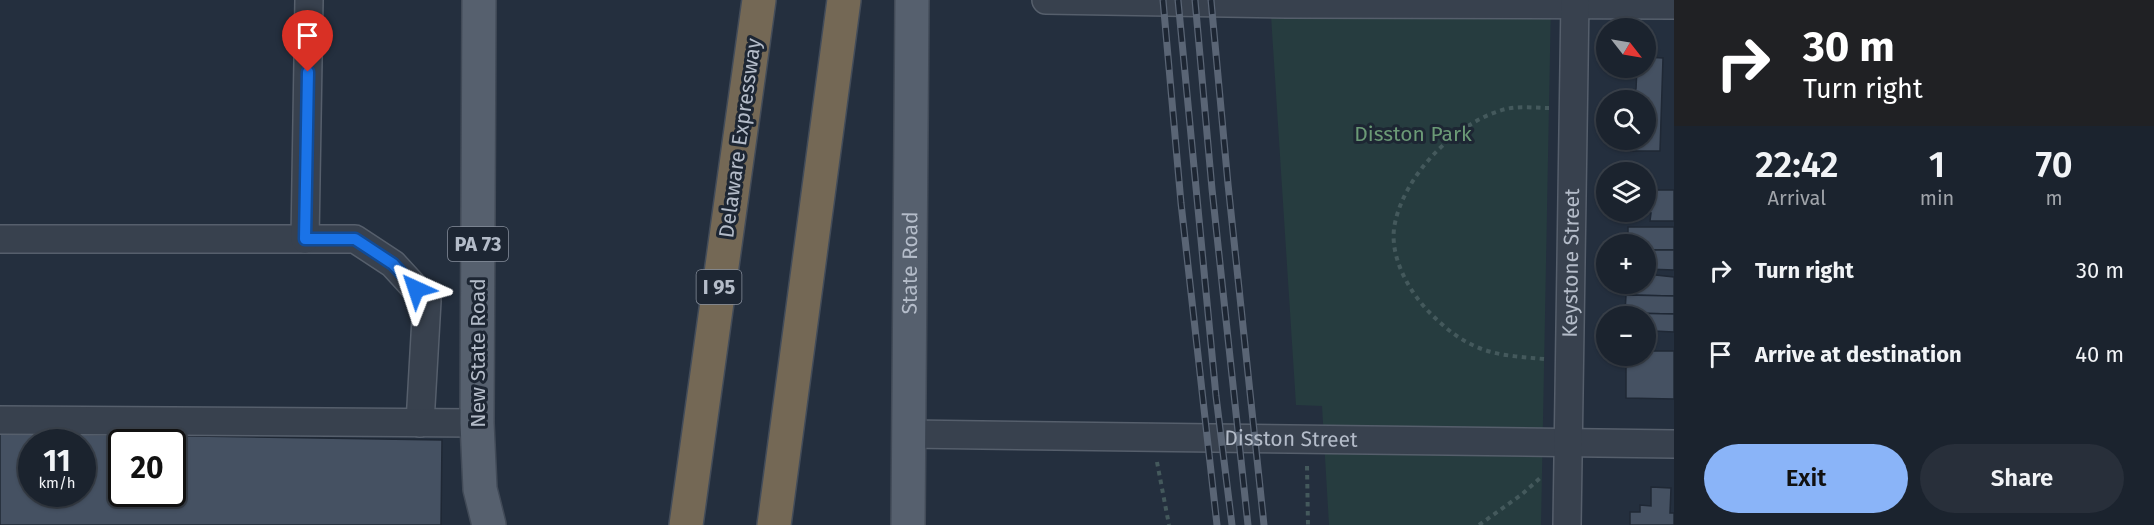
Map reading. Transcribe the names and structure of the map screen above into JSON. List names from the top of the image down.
{
  "streets": {
    "highway": ["Delaware Expressway", "I 95"],
    "main road": ["PA 73", "State Road", "New State Road"],
    "street": ["Keystone Street", "Disston Street"]
  },
  "crossings": [
    ["State Road", "Disston Street"],
    ["Keystone Street", "Disston Street"]
  ],
  "parks": ["Disston Park"],
  "north": "bottom right",
  "page": {
    "turn": ["30 m", "Turn right"],
    "map_buttons": ["+", "−"],
    "eta": [
      "22:42",
      "Arrival",
      "1",
      "min",
      "70",
      "m"
    ],
    "list": [
      {
        "name": "Turn right",
        "value": "30 m"
      },
      {
        "name": "Arrive at destination",
        "value": "40 m"
      }
    ],
    "speed": "11 km/h",
    "limit": "20",
    "buttons": ["Exit", "Share"]
  }
}
